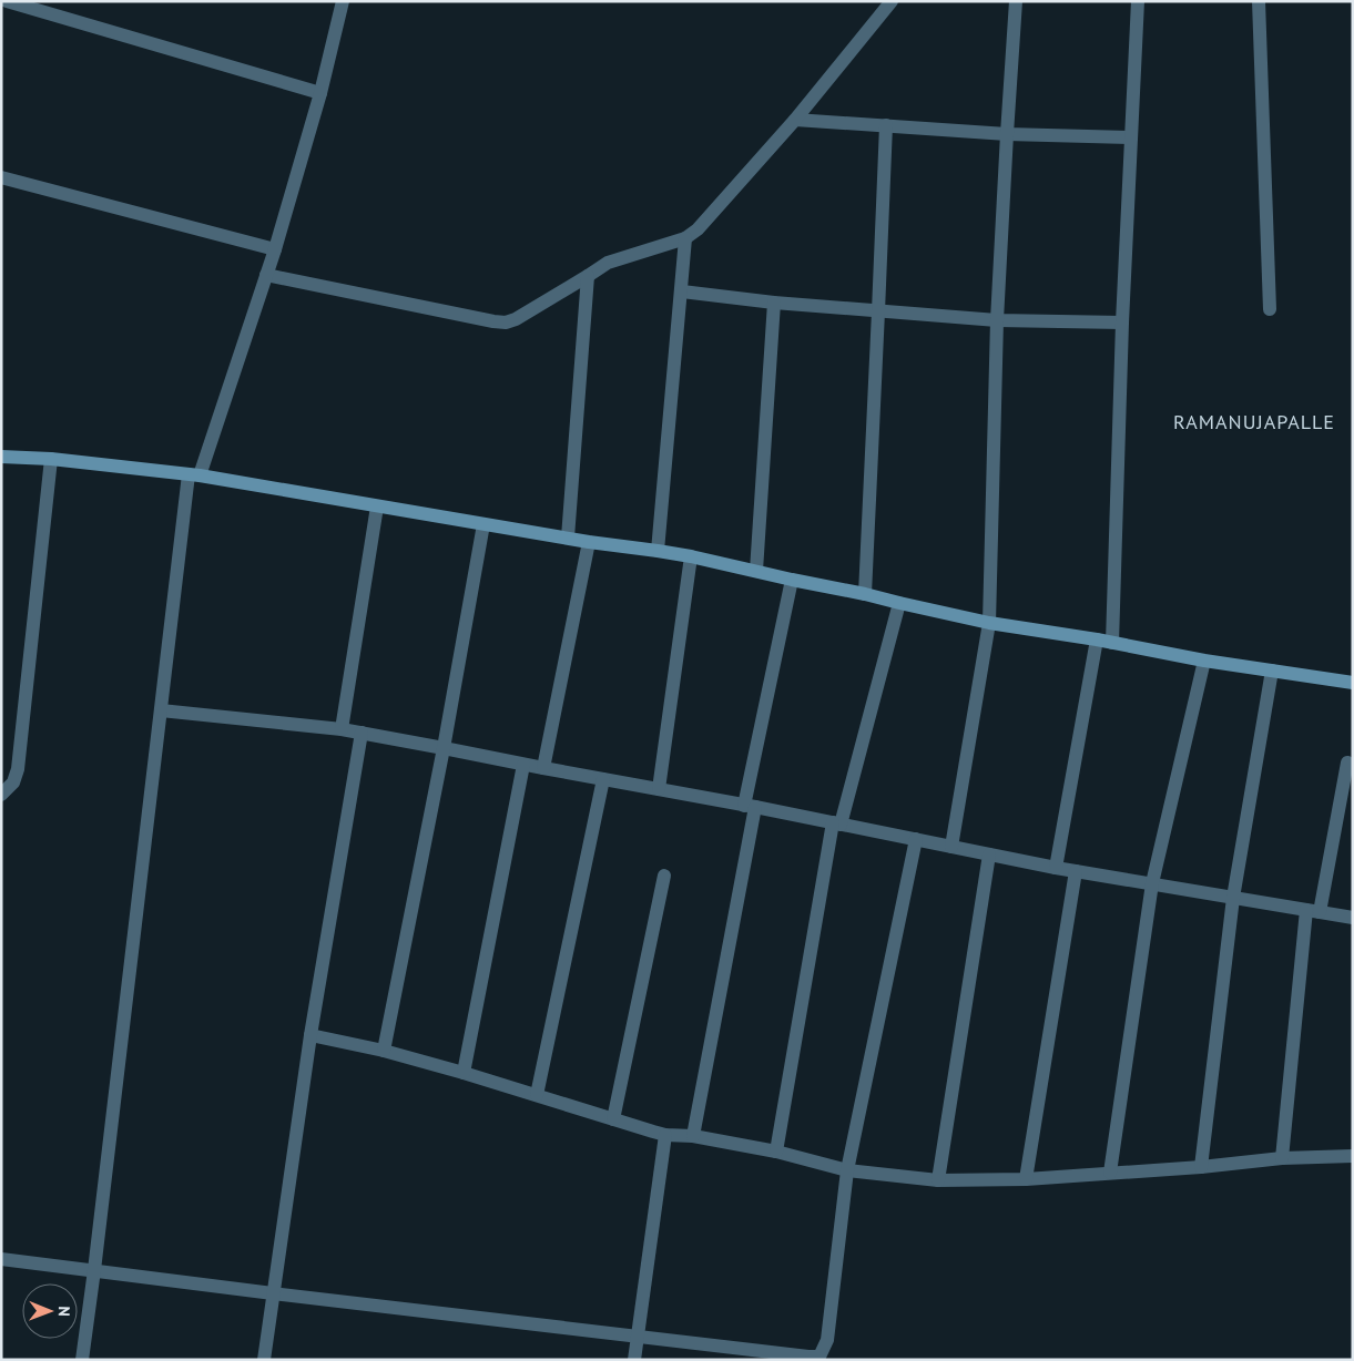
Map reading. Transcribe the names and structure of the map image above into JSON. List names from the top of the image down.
{
  "districts": ["RAMANUJAPALLE"],
  "north": "right"
}
